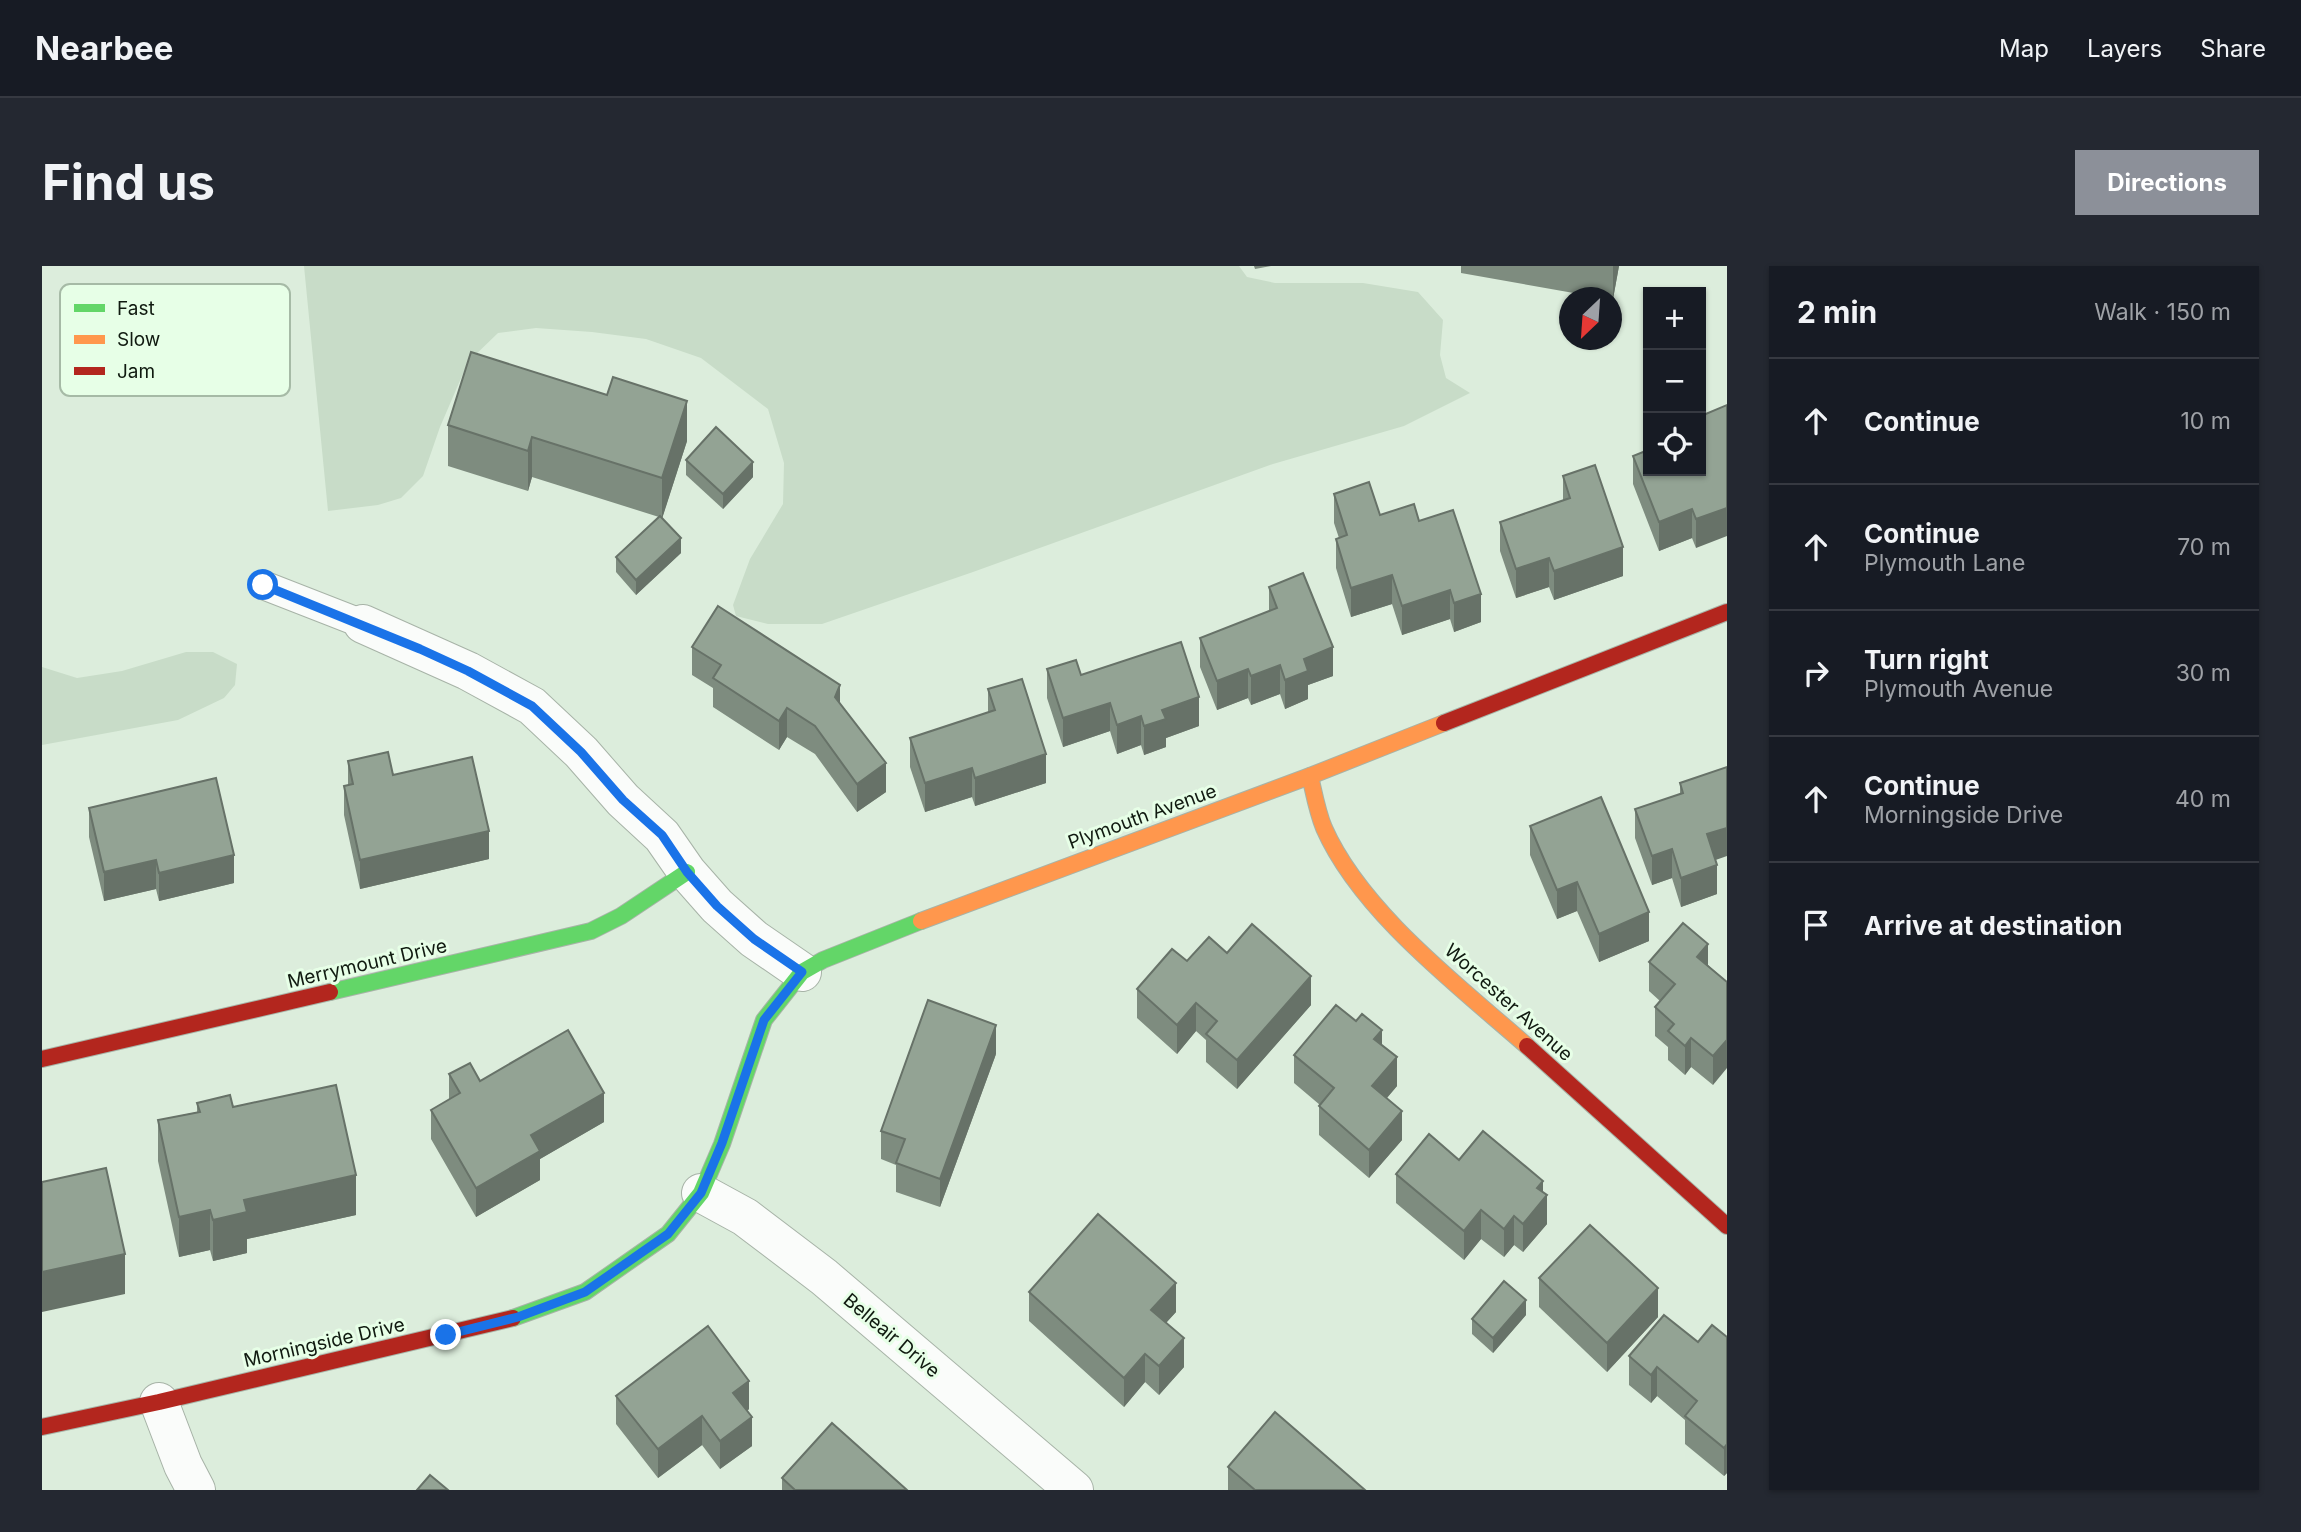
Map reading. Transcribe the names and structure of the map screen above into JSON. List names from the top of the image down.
{
  "streets": {
    "street": [
      "Plymouth Avenue",
      "Merrymount Drive",
      "Worcester Avenue",
      "Belleair Drive",
      "Morningside Drive"
    ]
  },
  "crossings": [
    ["Plymouth Avenue", "Worcester Avenue"],
    ["Plymouth Avenue", "Belleair Drive"],
    ["Plymouth Avenue", "Morningside Drive"],
    ["Belleair Drive", "Morningside Drive"]
  ],
  "legend": ["Fast", "Slow", "Jam"],
  "north": "bottom left",
  "page": {
    "header": "Nearbee",
    "nav": ["Map", "Layers", "Share"],
    "buttons": "Directions",
    "title": "Find us",
    "heading": ["2 min", "Walk · 150 m"],
    "map_buttons": ["+", "−"],
    "list": [
      ["Continue", "10 m"],
      ["Continue", "Plymouth Lane", "70 m"],
      ["Turn right", "Plymouth Avenue", "30 m"],
      ["Continue", "Morningside Drive", "40 m"],
      "Arrive at destination"
    ]
  }
}
